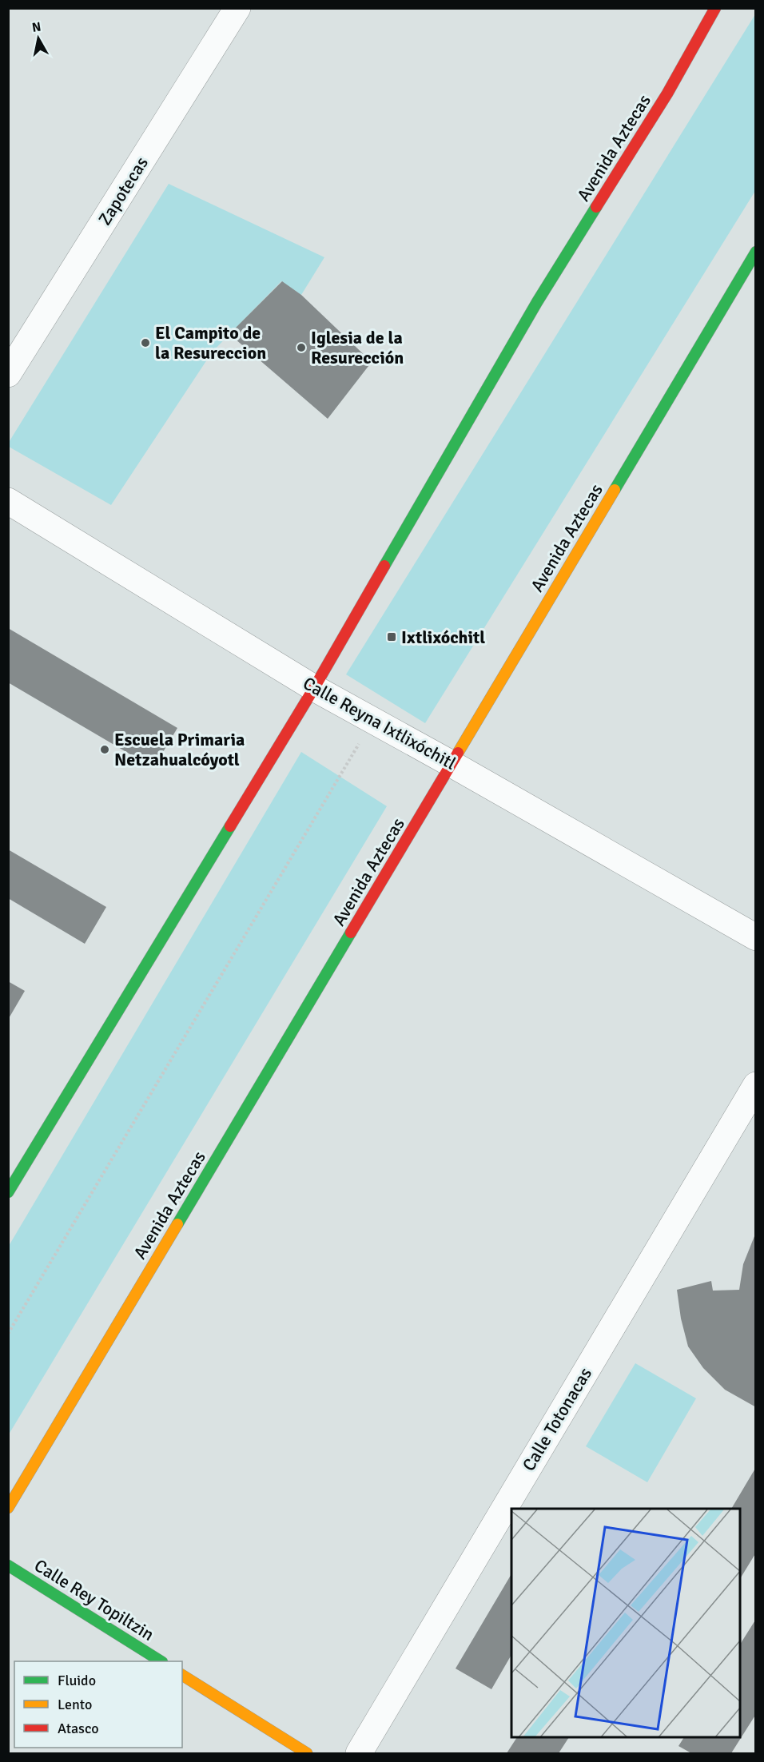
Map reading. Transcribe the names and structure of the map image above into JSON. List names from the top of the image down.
{
  "streets": {
    "main road": ["Avenida Aztecas", "Calle Rey Topiltzin"],
    "street": ["Zapotecas", "Calle Reyna Ixtlixóchitl", "Calle Totonacas"]
  },
  "crossings": [
    ["Avenida Aztecas", "Calle Reyna Ixtlixóchitl"]
  ],
  "places": {
    "other": ["El Campito de la Resureccion", "Iglesia de la Resurección", "Escuela Primaria Netzahualcóyotl"],
    "transit": ["Ixtlixóchitl"]
  },
  "legend": ["Fluido", "Lento", "Atasco"],
  "north": "top"
}
